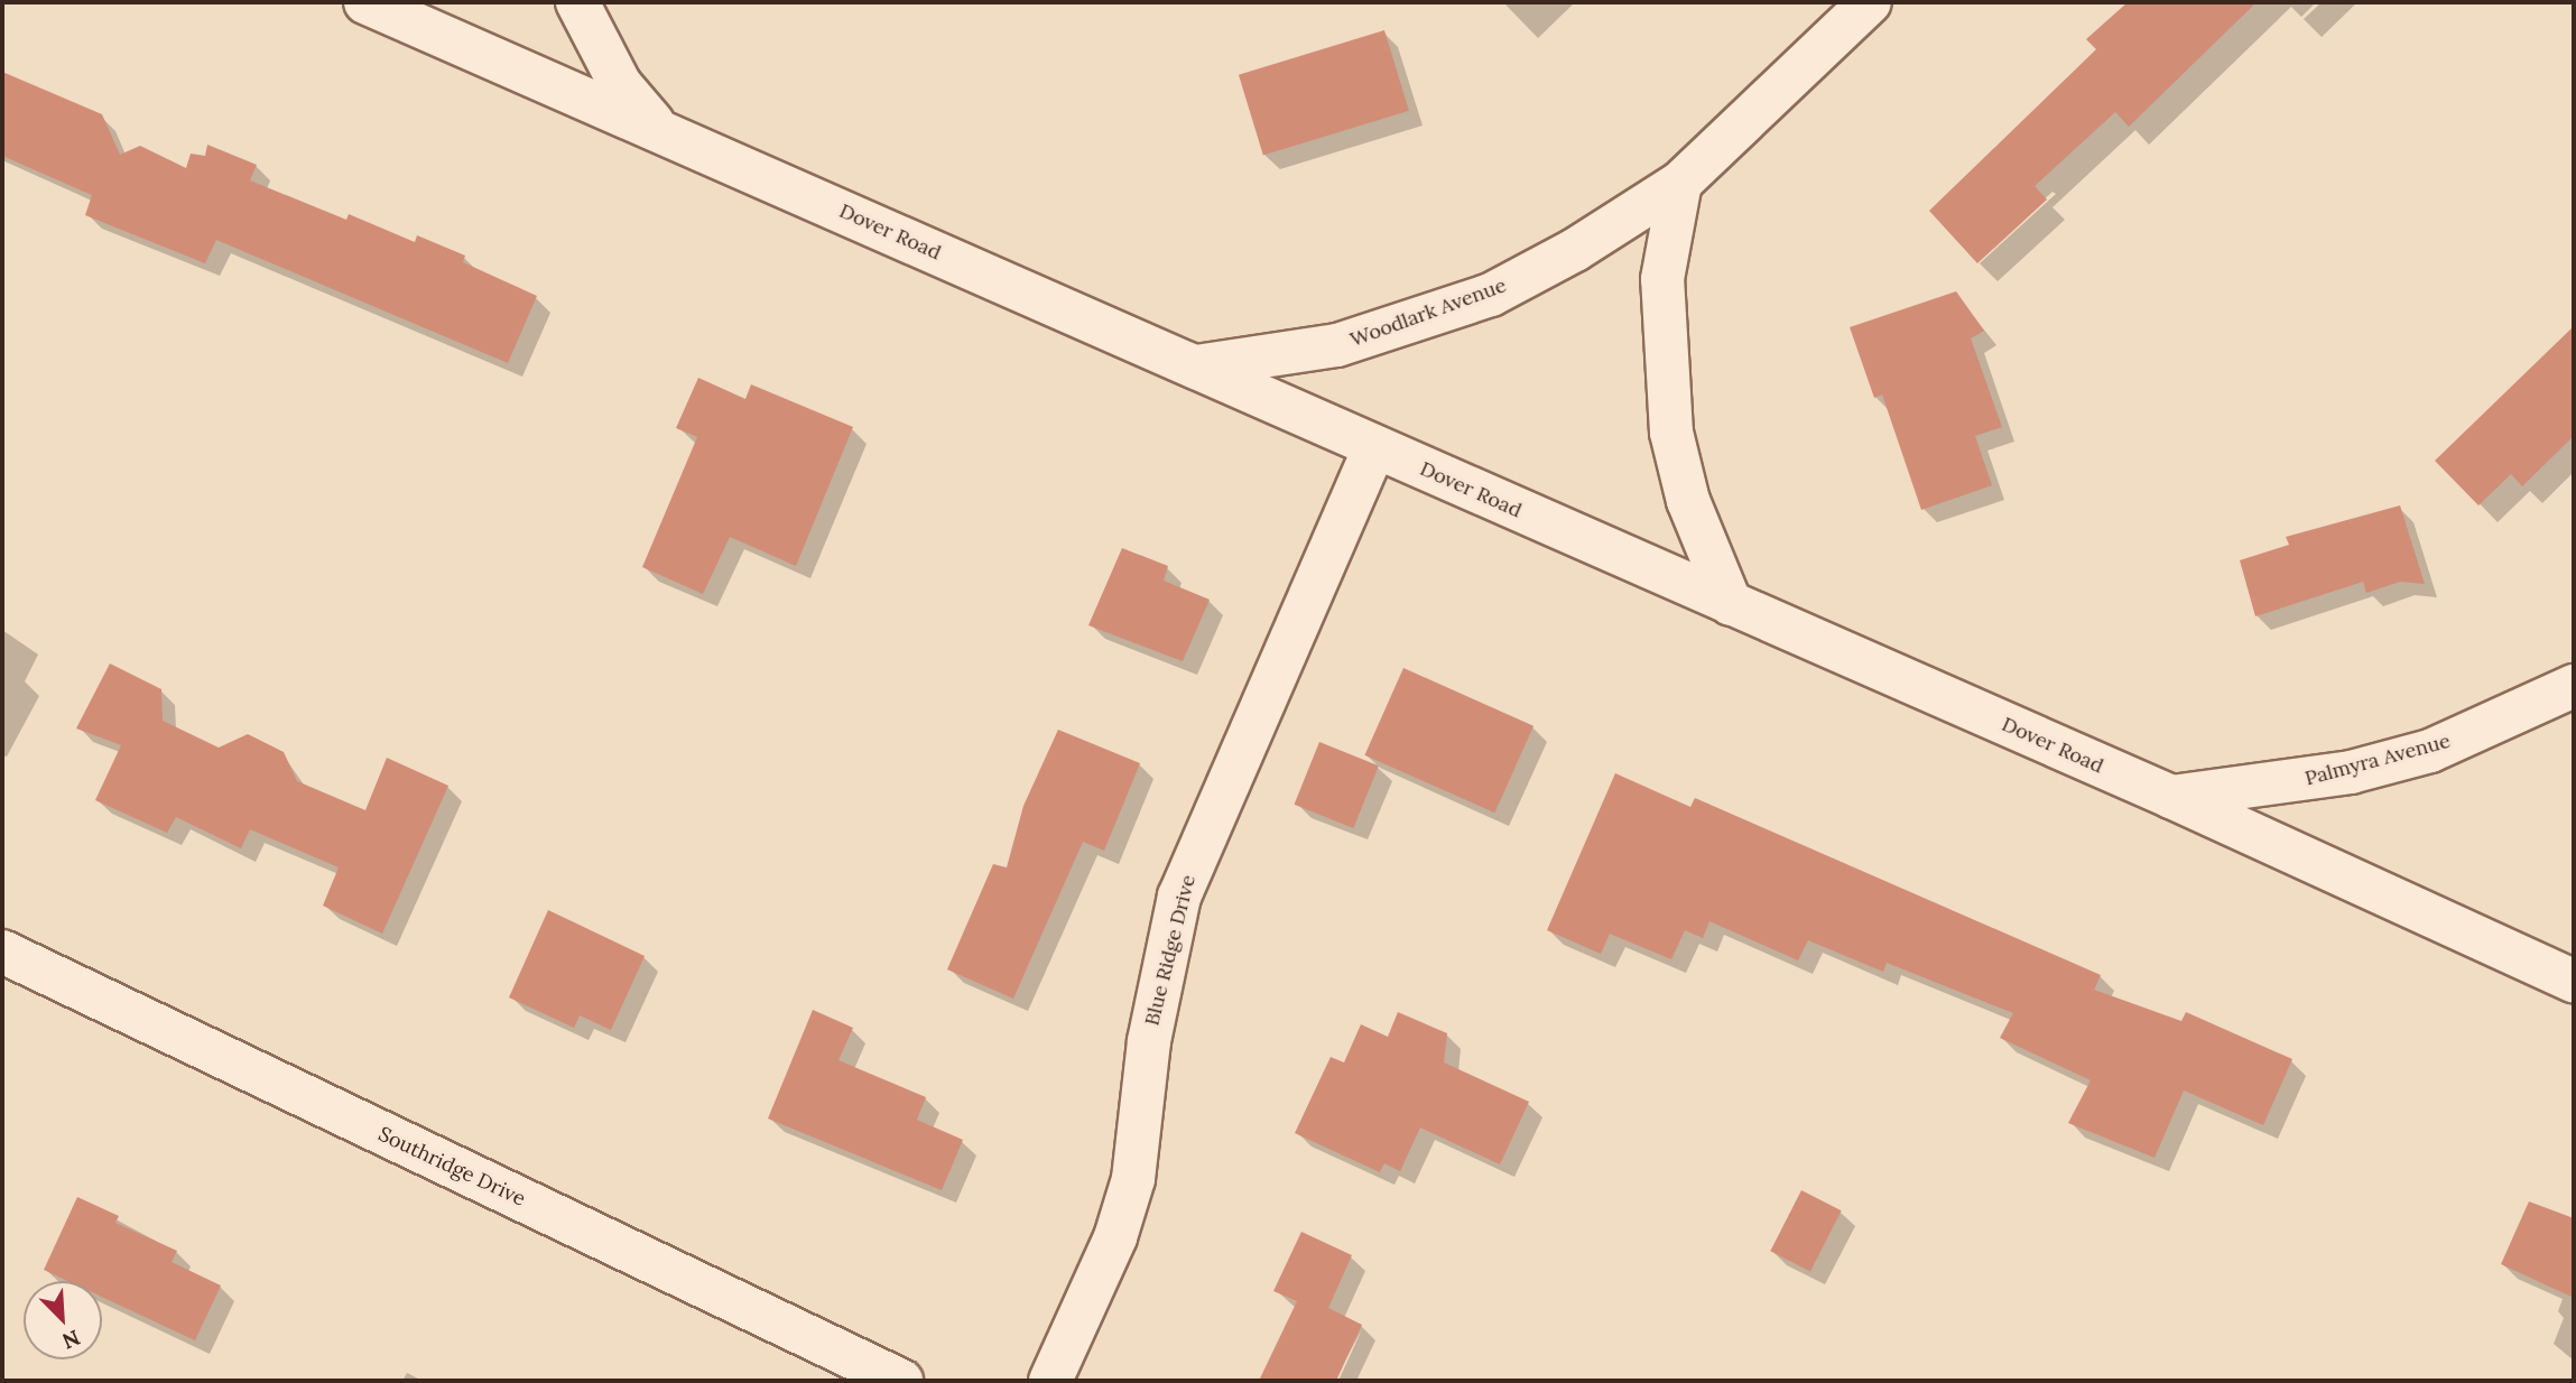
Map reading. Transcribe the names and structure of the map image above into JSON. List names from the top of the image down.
{
  "streets": {
    "street": [
      "Dover Road",
      "Woodlark Avenue",
      "Palmyra Avenue",
      "Blue Ridge Drive",
      "Southridge Drive"
    ]
  },
  "crossings": [
    ["Dover Road", "Woodlark Avenue"],
    ["Dover Road", "Palmyra Avenue"],
    ["Dover Road", "Blue Ridge Drive"]
  ],
  "north": "bottom right"
}
